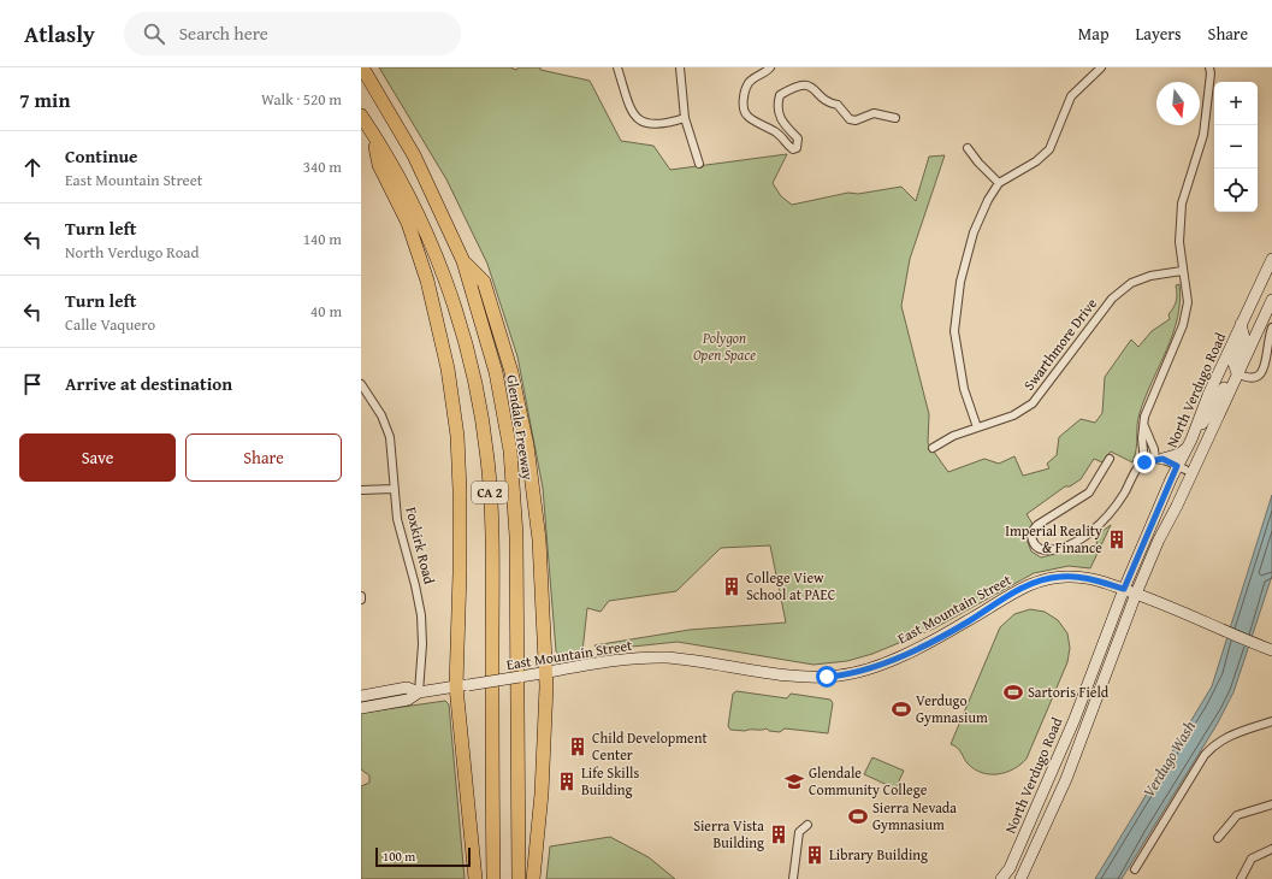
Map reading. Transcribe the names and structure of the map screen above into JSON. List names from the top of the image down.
{
  "streets": {
    "highway": ["Glendale Freeway", "CA 2"],
    "main road": ["North Verdugo Road", "East Mountain Street"],
    "street": ["Swarthmore Drive", "Foxkirk Road"]
  },
  "crossings": [
    ["North Verdugo Road", "East Mountain Street"],
    ["Foxkirk Road", "East Mountain Street"]
  ],
  "water": ["Verdugo Wash"],
  "parks": ["Polygon Open Space"],
  "places": {
    "building": [
      "Imperial Reality & Finance",
      "College View School at PAEC",
      "Child Development Center",
      "Life Skills Building",
      "Sierra Vista Building",
      "Library Building"
    ],
    "sports": ["Sartoris Field", "Verdugo Gymnasium", "Sierra Nevada Gymnasium"],
    "school or university": ["Glendale Community College"]
  },
  "scale_bar": "100 m",
  "north": "bottom",
  "page": {
    "header": "Atlasly",
    "search": "Search here",
    "nav": ["Map", "Layers", "Share"],
    "heading": ["7 min", "Walk · 520 m"],
    "map_buttons": ["+", "−"],
    "list": [
      ["Continue", "East Mountain Street", "340 m"],
      ["Turn left", "North Verdugo Road", "140 m"],
      ["Turn left", "Calle Vaquero", "40 m"],
      "Arrive at destination"
    ],
    "buttons": ["Save", "Share"],
    "scale": "100 m"
  }
}
